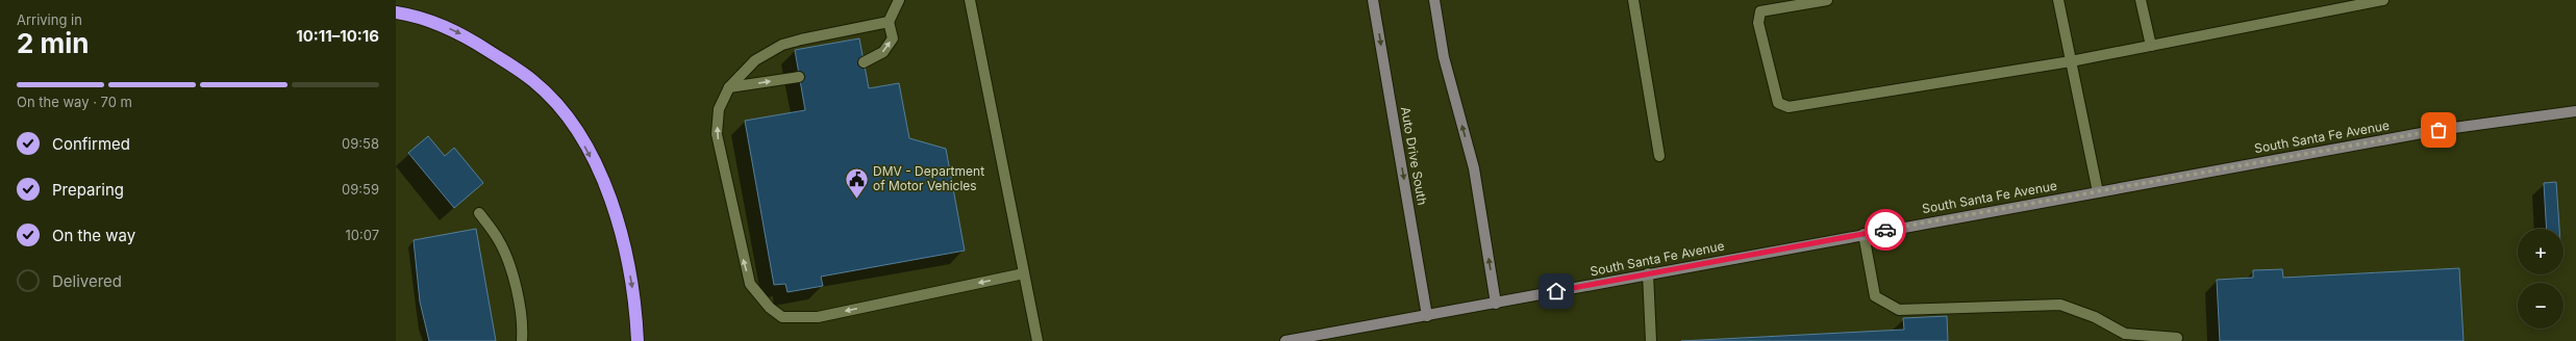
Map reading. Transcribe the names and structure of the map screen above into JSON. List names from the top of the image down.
{
  "streets": {
    "main road": ["South Santa Fe Avenue", "Auto Drive South"]
  },
  "crossings": [
    ["South Santa Fe Avenue", "Auto Drive South"]
  ],
  "places": {
    "public building": ["DMV - Department of Motor Vehicles"]
  },
  "page": {
    "heading": ["2 min", "Arriving in", "10:11–10:16"],
    "bar": "On the way · 70 m",
    "list": [
      ["Confirmed", "09:58"],
      ["Preparing", "09:59"],
      ["On the way", "10:07"],
      "Delivered"
    ],
    "map_buttons": ["+", "−"]
  }
}
